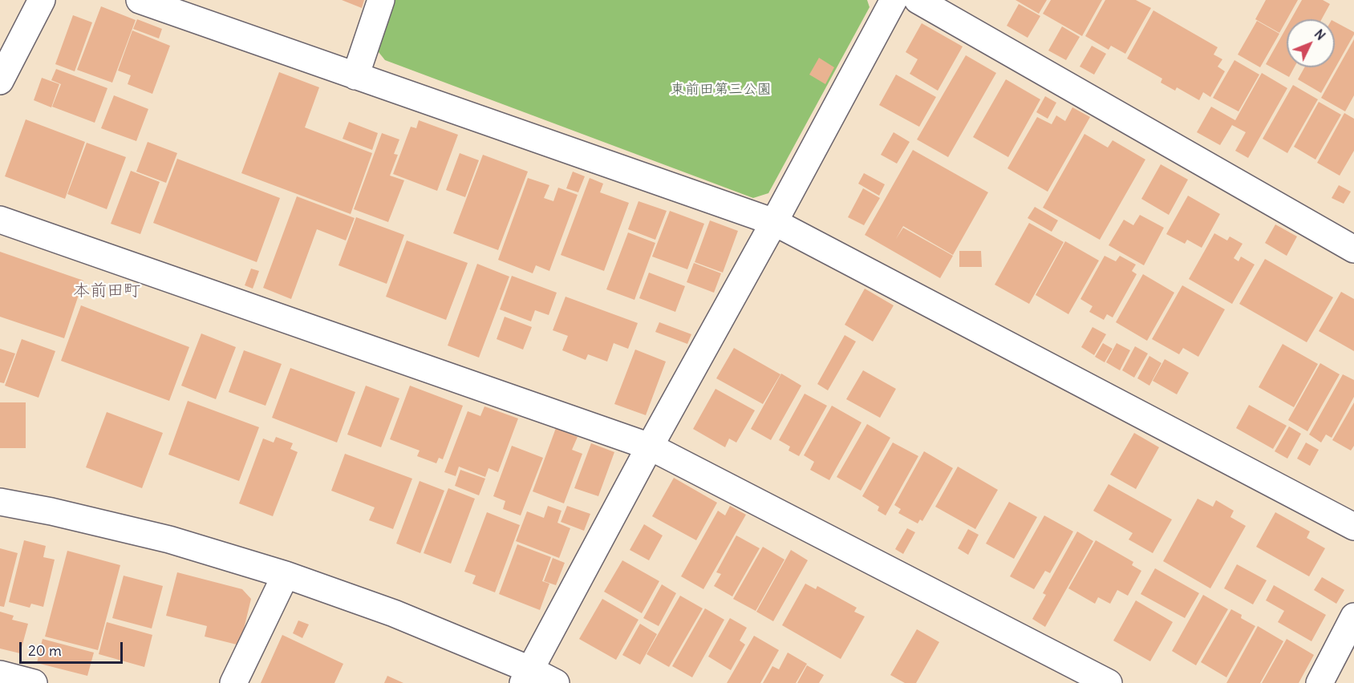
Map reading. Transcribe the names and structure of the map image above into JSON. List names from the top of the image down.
{
  "districts": ["本前田町"],
  "parks": ["東前田第三公園"],
  "scale_bar": "20 m",
  "north": "top right"
}
